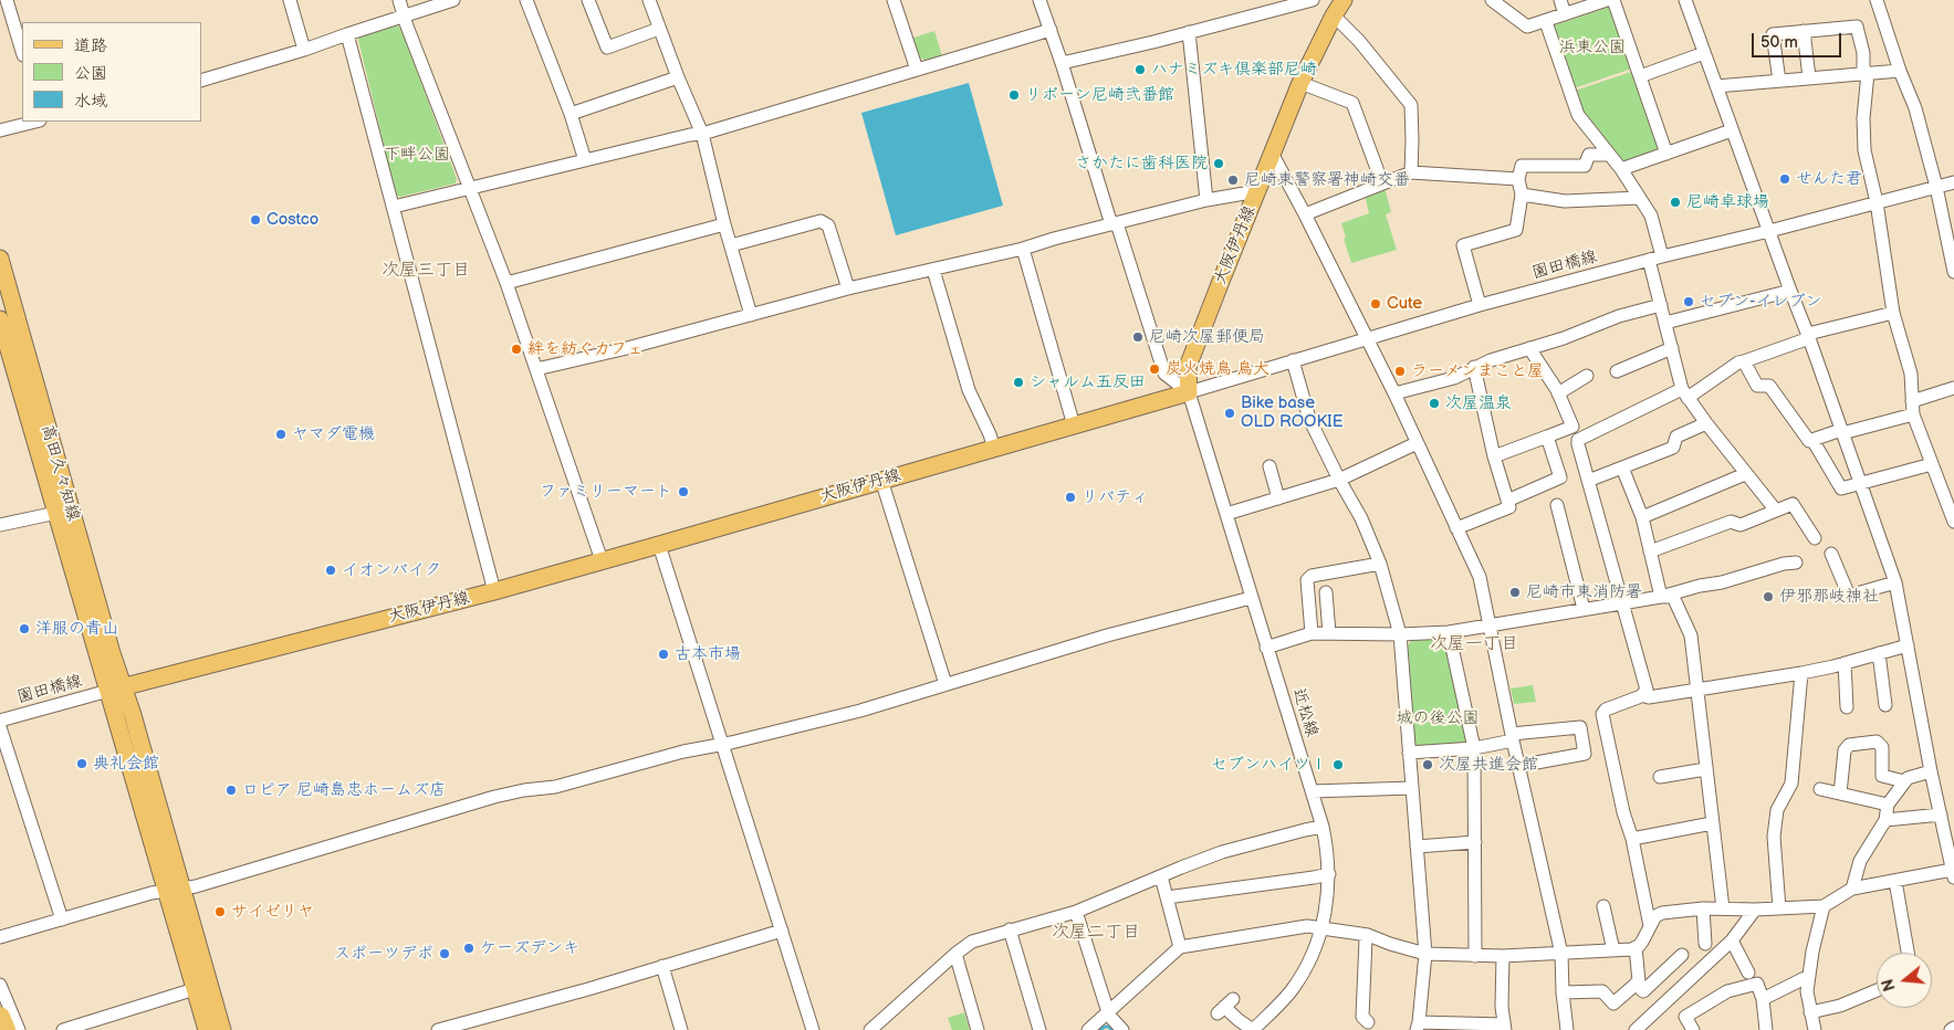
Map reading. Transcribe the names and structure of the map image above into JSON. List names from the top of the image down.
{
  "streets": {
    "main road": ["大阪伊丹線", "高田久々知線"],
    "street": ["園田橋線", "近松線"]
  },
  "crossings": [
    ["大阪伊丹線", "園田橋線"],
    ["大阪伊丹線", "高田久々知線"],
    ["大阪伊丹線", "近松線"],
    ["園田橋線", "高田久々知線"],
    ["園田橋線", "近松線"]
  ],
  "districts": ["次屋三丁目", "次屋一丁目", "次屋二丁目"],
  "parks": ["浜東公園", "下畔公園", "城の後公園"],
  "places": [
    "ハナミズキ倶楽部尼崎",
    "リボーン尼崎弐番館",
    "さかたに歯科医院",
    "せんた君",
    "尼崎東警察署神崎交番",
    "尼崎卓球場",
    "Costco",
    "セブン-イレブン",
    "Cute",
    "尼崎次屋郵便局",
    "絆を紡ぐカフェ",
    "炭火焼鳥 鳥大",
    "ラーメンまこと屋",
    "シャルム五反田",
    "次屋温泉",
    "Bike base OLD ROOKIE",
    "ヤマダ電機",
    "ファミリーマート",
    "リバティ",
    "イオンバイク",
    "尼崎市東消防署",
    "伊邪那岐神社",
    "洋服の青山",
    "古本市場",
    "典礼会館",
    "セブンハイツⅠ",
    "次屋共進会館",
    "ロピア 尼崎島忠ホームズ店",
    "サイゼリヤ",
    "ケーズデンキ",
    "スポーツデポ"
  ],
  "legend": ["道路", "公園", "水域"],
  "scale_bar": "50 m",
  "north": "left"
}
